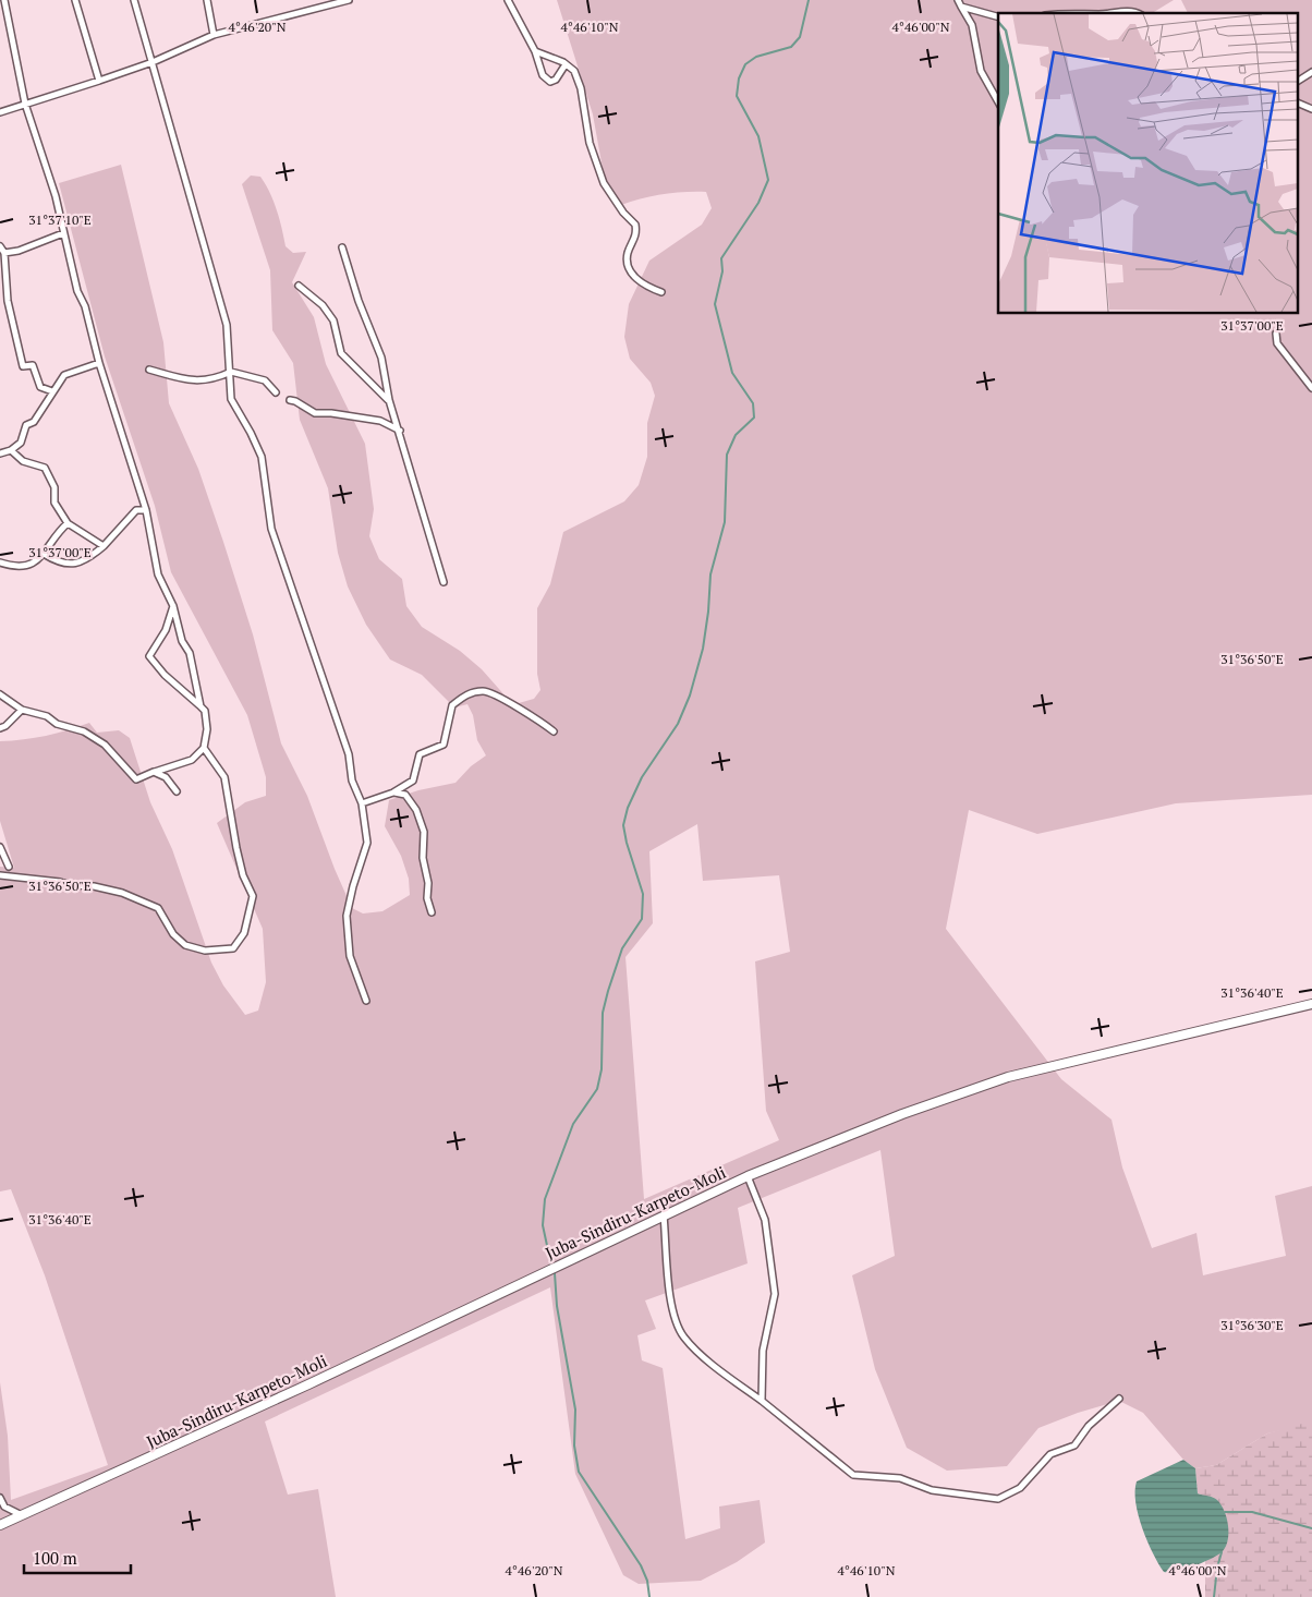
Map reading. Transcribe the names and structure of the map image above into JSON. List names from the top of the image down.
{
  "streets": {
    "main road": ["Juba-Sindiru-Karpeto-Moli"]
  },
  "scale_bar": "100 m",
  "coordinates": [
    "4°46'20\"N",
    "4°46'10\"N",
    "4°46'00\"N",
    "31°37'10\"E",
    "31°37'00\"E",
    "31°36'50\"E",
    "31°36'40\"E",
    "31°36'30\"E"
  ]
}
